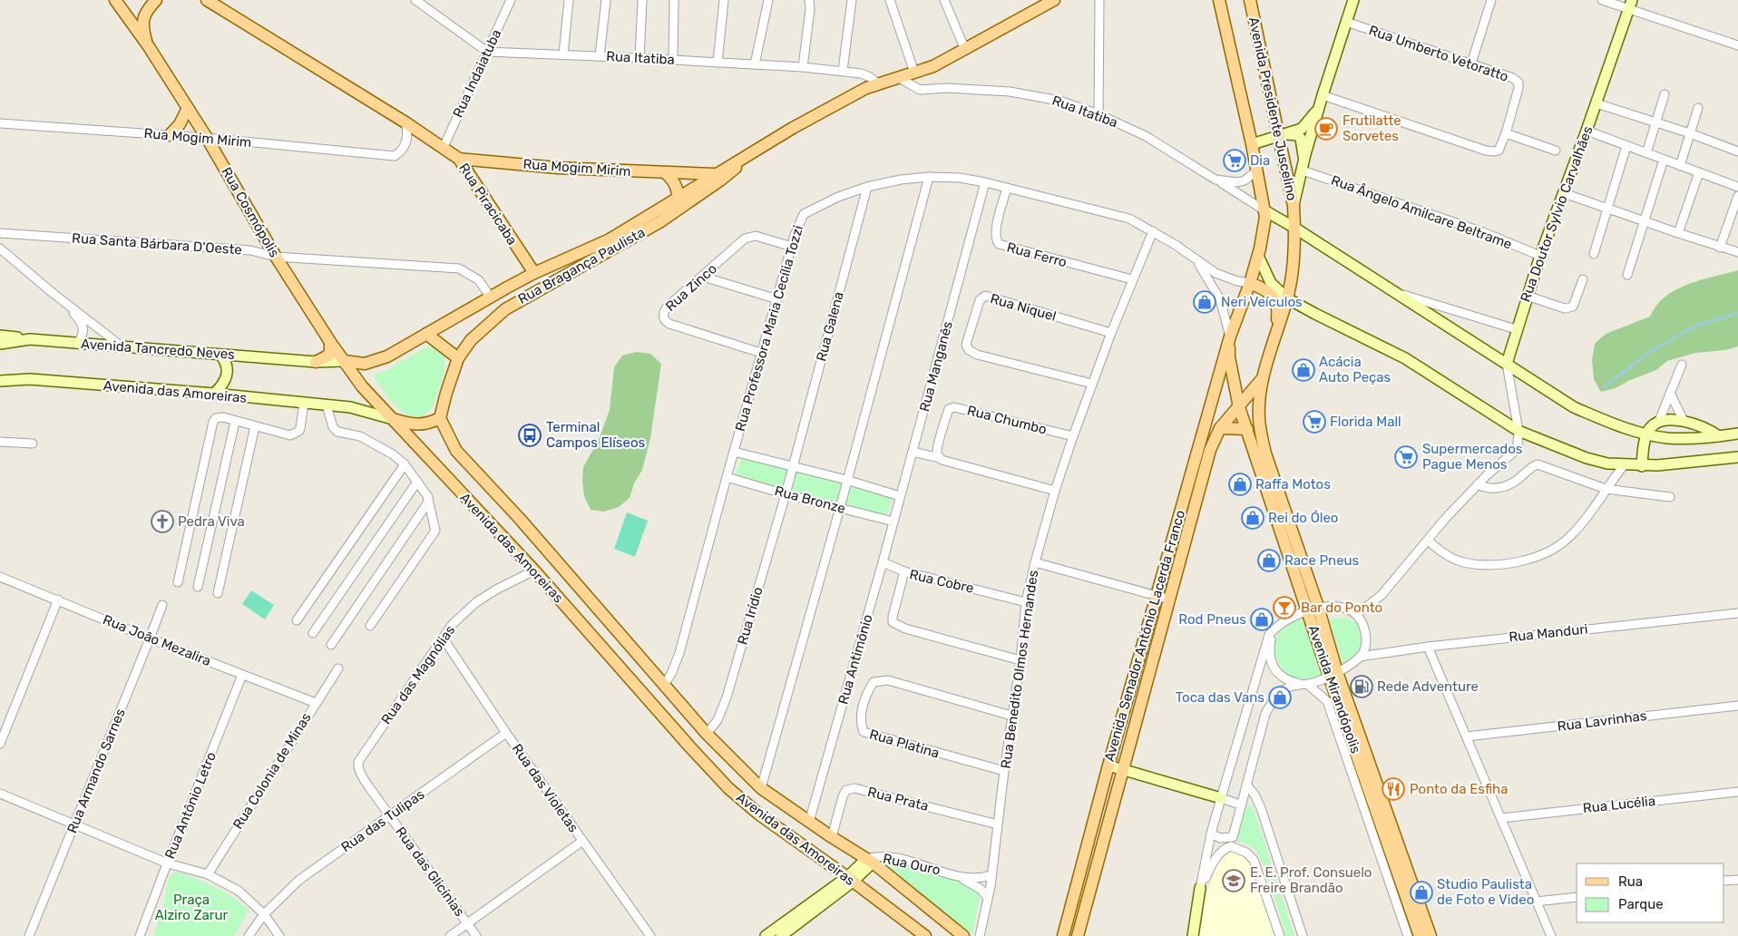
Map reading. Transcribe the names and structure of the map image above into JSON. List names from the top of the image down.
{
  "streets": {
    "main road": [
      "Avenida Presidente Juscelino",
      "Rua Mogim Mirim",
      "Rua Piracicaba",
      "Rua Cosmópolis",
      "Rua Bragança Paulista",
      "Avenida das Amoreiras",
      "Avenida Senador Antônio Lacerda Franco",
      "Avenida Mirandópolis"
    ],
    "street": [
      "Rua Umberto Vetoratto",
      "Rua Itatiba",
      "Rua Indaiatuba",
      "Rua Ângelo Amilcare Beltrame",
      "Rua Doutor Sylvio Carvalhães",
      "Rua Santa Bárbara D'Oeste",
      "Rua Ferro",
      "Rua Zinco",
      "Rua Niquel",
      "Rua Galena",
      "Rua Professora Maria Cecília Tozzi",
      "Avenida Tancredo Neves",
      "Rua Manganês",
      "Rua Chumbo",
      "Rua Bronze",
      "Rua Cobre",
      "Rua Irídio",
      "Rua Manduri",
      "Rua João Mezalira",
      "Rua Antimônio",
      "Rua Benedito Olmos Hernandes",
      "Rua das Magnólias",
      "Rua Lavrinhas",
      "Rua Platina",
      "Rua Armando Sarnes",
      "Rua Colonia de Minas",
      "Rua das Violetas",
      "Rua Prata",
      "Rua Lucélia",
      "Rua Antônio Letro",
      "Rua das Tulipas",
      "Rua Ouro",
      "Rua das Glicínias"
    ]
  },
  "crossings": [
    ["Rua Itatiba", "Rua Indaiatuba"],
    ["Rua Itatiba", "Avenida Presidente Juscelino"],
    ["Rua Itatiba", "Rua Bragança Paulista"],
    ["Rua Indaiatuba", "Rua Piracicaba"],
    ["Avenida Presidente Juscelino", "Rua Professora Maria Cecília Tozzi"],
    ["Avenida Presidente Juscelino", "Avenida Senador Antônio Lacerda Franco"],
    ["Avenida Presidente Juscelino", "Avenida Mirandópolis"],
    ["Rua Mogim Mirim", "Rua Piracicaba"],
    ["Rua Mogim Mirim", "Rua Cosmópolis"],
    ["Rua Mogim Mirim", "Rua Bragança Paulista"],
    ["Rua Piracicaba", "Rua Bragança Paulista"],
    ["Rua Cosmópolis", "Rua Santa Bárbara D'Oeste"],
    ["Rua Cosmópolis", "Avenida Tancredo Neves"],
    ["Rua Cosmópolis", "Avenida das Amoreiras"],
    ["Rua Ângelo Amilcare Beltrame", "Rua Doutor Sylvio Carvalhães"],
    ["Rua Ferro", "Rua Professora Maria Cecília Tozzi"],
    ["Rua Ferro", "Rua Benedito Olmos Hernandes"],
    ["Rua Bragança Paulista", "Avenida das Amoreiras"],
    ["Rua Zinco", "Rua Professora Maria Cecília Tozzi"],
    ["Rua Niquel", "Rua Benedito Olmos Hernandes"],
    ["Rua Galena", "Rua Professora Maria Cecília Tozzi"],
    ["Rua Galena", "Rua Bronze"],
    ["Rua Galena", "Rua Irídio"],
    ["Rua Professora Maria Cecília Tozzi", "Rua Manganês"],
    ["Rua Professora Maria Cecília Tozzi", "Avenida das Amoreiras"],
    ["Rua Professora Maria Cecília Tozzi", "Rua Bronze"],
    ["Rua Professora Maria Cecília Tozzi", "Avenida Senador Antônio Lacerda Franco"],
    ["Rua Professora Maria Cecília Tozzi", "Rua Benedito Olmos Hernandes"],
    ["Rua Professora Maria Cecília Tozzi", "Avenida Mirandópolis"],
    ["Rua Manganês", "Rua Antimônio"],
    ["Avenida das Amoreiras", "Rua Irídio"],
    ["Avenida das Amoreiras", "Rua Antimônio"],
    ["Avenida das Amoreiras", "Rua das Magnólias"],
    ["Avenida das Amoreiras", "Rua Prata"],
    ["Avenida das Amoreiras", "Rua Ouro"],
    ["Rua Chumbo", "Rua Benedito Olmos Hernandes"],
    ["Rua Bronze", "Rua Irídio"],
    ["Rua Bronze", "Rua Antimônio"],
    ["Rua Cobre", "Rua Benedito Olmos Hernandes"],
    ["Avenida Senador Antônio Lacerda Franco", "Avenida Mirandópolis"],
    ["Rua João Mezalira", "Rua Armando Sarnes"],
    ["Rua João Mezalira", "Rua Colonia de Minas"],
    ["Rua João Mezalira", "Rua Antônio Letro"],
    ["Rua Benedito Olmos Hernandes", "Rua Platina"],
    ["Rua Benedito Olmos Hernandes", "Rua Prata"],
    ["Rua Benedito Olmos Hernandes", "Rua Ouro"],
    ["Rua das Magnólias", "Rua das Violetas"],
    ["Rua das Magnólias", "Rua das Glicínias"],
    ["Rua das Violetas", "Rua das Tulipas"],
    ["Rua das Tulipas", "Rua das Glicínias"]
  ],
  "parks": ["Praça Alziro Zarur"],
  "places": {
    "cafe": ["Frutilatte Sorvetes"],
    "supermarket": ["Dia", "Florida Mall", "Supermercados Pague Menos"],
    "shop": [
      "Neri Veículos",
      "Acácia Auto Peças",
      "Raffa Motos",
      "Rei do Óleo",
      "Race Pneus",
      "Rod Pneus",
      "Toca das Vans",
      "Studio Paulista de Foto e Video"
    ],
    "bus stop": ["Terminal Campos Elíseos"],
    "church": ["Pedra Viva"],
    "bar": ["Bar do Ponto"],
    "fuel station": ["Rede Adventure"],
    "restaurant": ["Ponto da Esfiha"],
    "school or university": ["E. E. Prof. Consuelo Freire Brandão"]
  },
  "legend": ["Rua", "Parque"]
}
